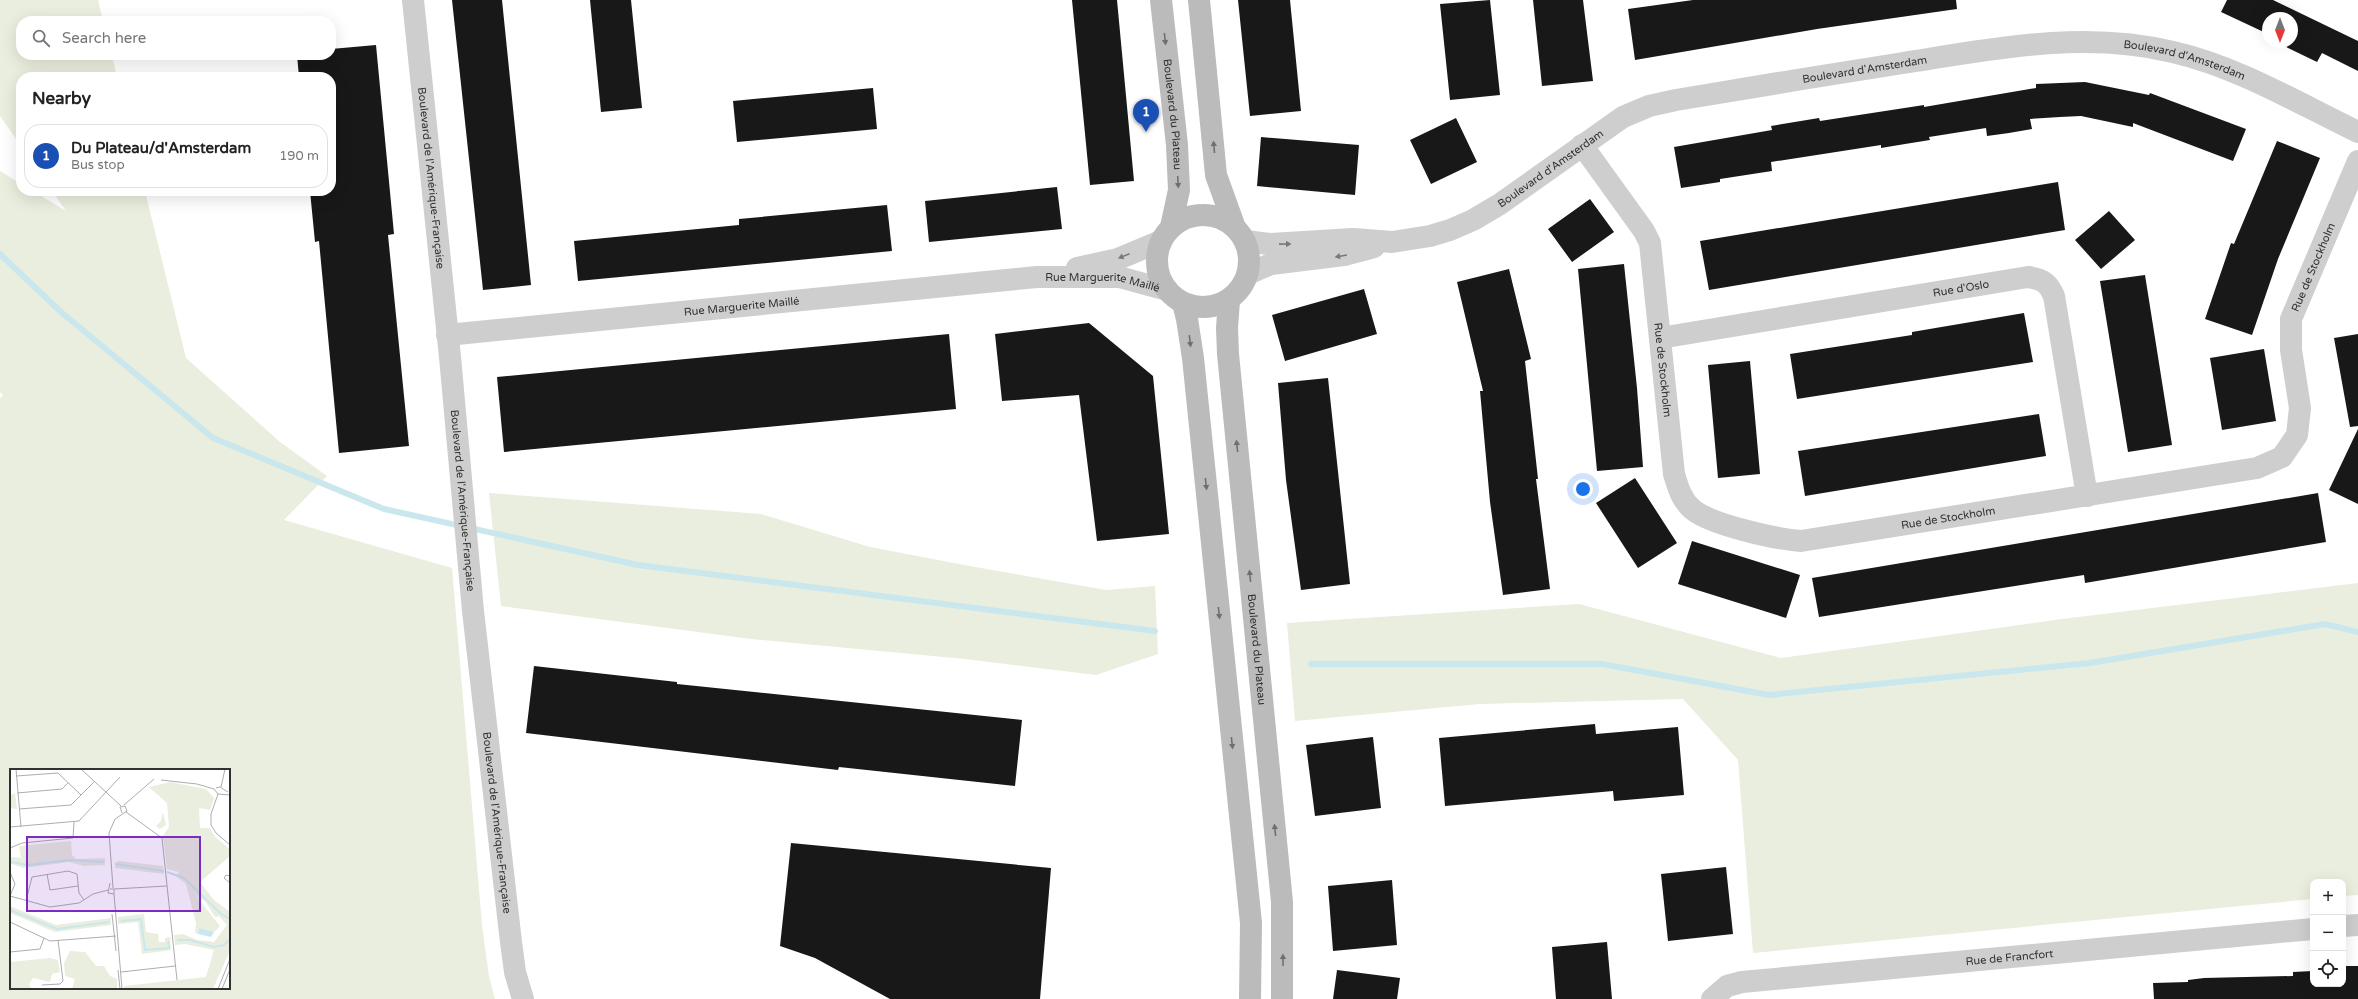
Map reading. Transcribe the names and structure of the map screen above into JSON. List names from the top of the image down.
{
  "streets": {
    "main road": ["Boulevard du Plateau"],
    "street": [
      "Boulevard d'Amsterdam",
      "Boulevard de l'Amérique-Française",
      "Rue de Stockholm",
      "Rue Marguerite Maillé",
      "Rue d'Oslo",
      "Rue de Francfort"
    ]
  },
  "crossings": [
    ["Boulevard d'Amsterdam", "Boulevard du Plateau"],
    ["Boulevard d'Amsterdam", "Rue de Stockholm"],
    ["Boulevard d'Amsterdam", "Rue Marguerite Maillé"],
    ["Boulevard du Plateau", "Rue Marguerite Maillé"],
    ["Boulevard de l'Amérique-Française", "Rue Marguerite Maillé"],
    ["Rue de Stockholm", "Rue d'Oslo"]
  ],
  "north": "bottom",
  "page": {
    "search": "Search here",
    "heading": "Nearby",
    "pins": "1",
    "list": [
      {
        "mark": "1",
        "name": "Du Plateau/d'Amsterdam",
        "note": "Bus stop",
        "value": "190 m"
      }
    ],
    "map_buttons": ["+", "−"]
  }
}
